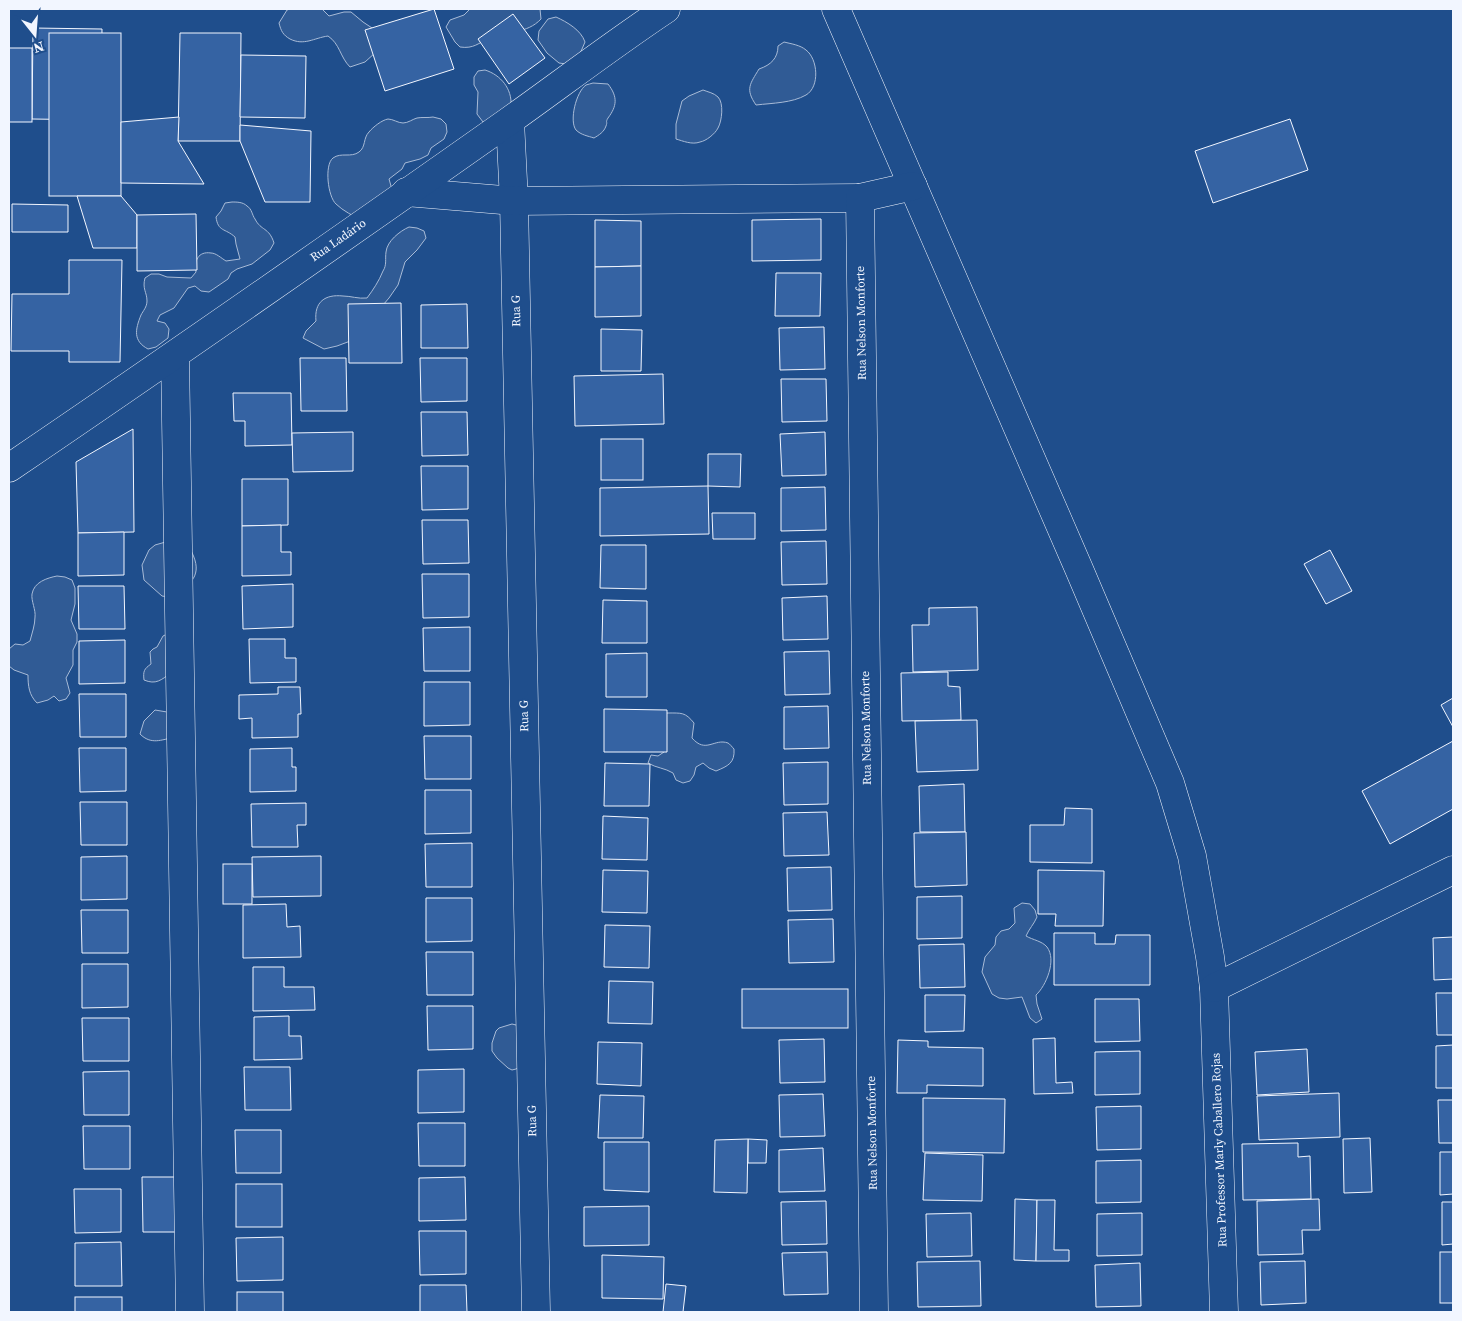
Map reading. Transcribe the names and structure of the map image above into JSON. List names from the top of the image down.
{
  "streets": {
    "street": [
      "Rua Ladário",
      "Rua G",
      "Rua Nelson Monforte",
      "Rua Professor Marly Caballero Rojas"
    ]
  },
  "crossings": [
    ["Rua Ladário", "Rua G"]
  ],
  "north": "bottom"
}
